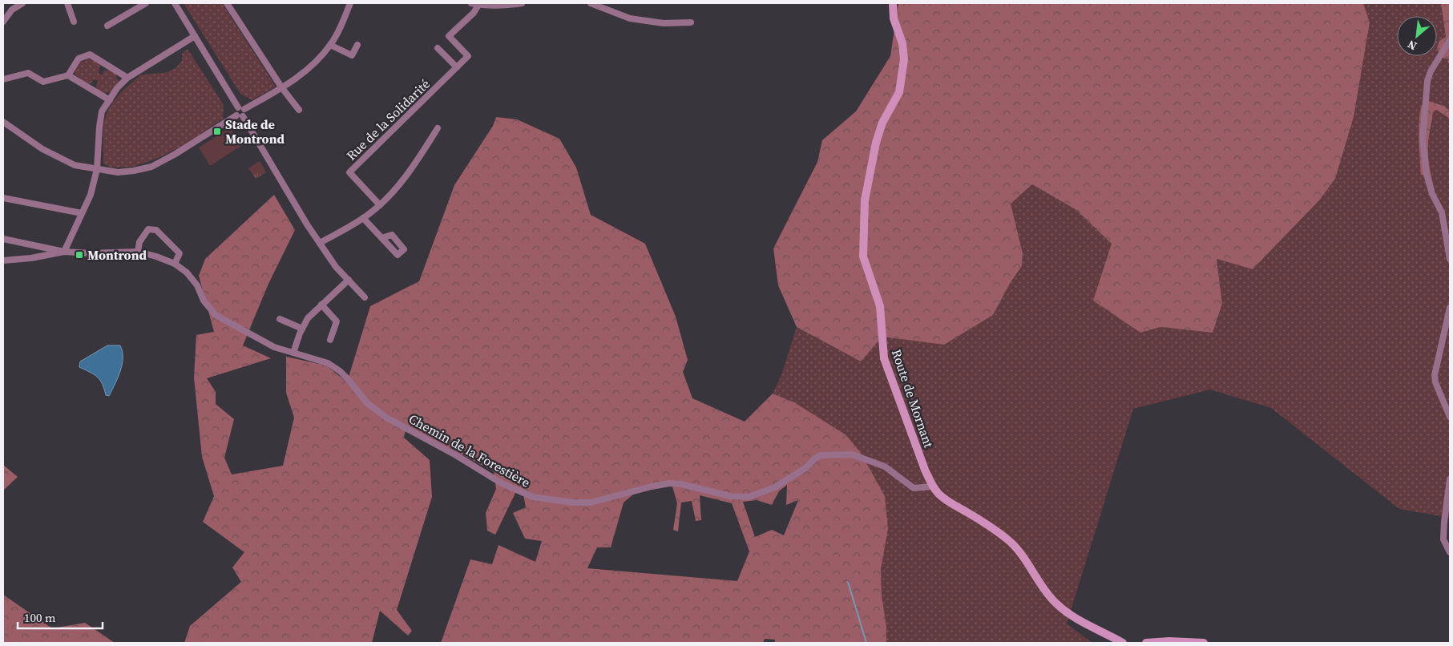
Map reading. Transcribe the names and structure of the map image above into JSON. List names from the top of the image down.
{
  "streets": {
    "main road": ["Route de Mornant"],
    "street": ["Rue de la Solidarité", "Chemin de la Forestière"]
  },
  "crossings": [
    ["Route de Mornant", "Chemin de la Forestière"]
  ],
  "places": {
    "transit": ["Stade de Montrond", "Montrond"]
  },
  "scale_bar": "100 m",
  "north": "bottom left"
}
